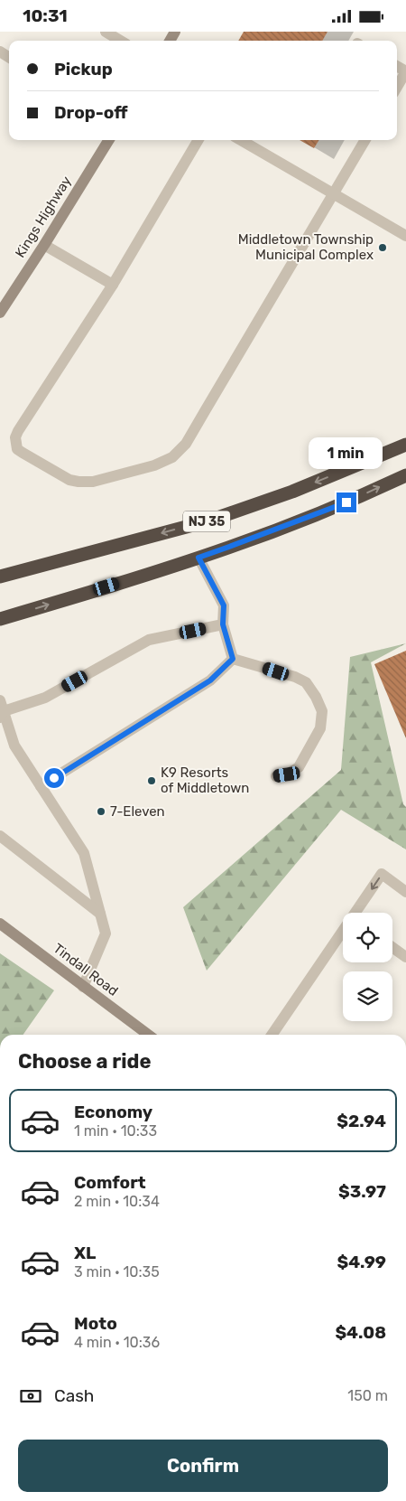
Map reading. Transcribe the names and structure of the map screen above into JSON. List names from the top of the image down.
{
  "streets": {
    "highway": ["NJ 35"],
    "street": ["Kings Highway", "Tindall Road"]
  },
  "places": ["Middletown Township Municipal Complex", "K9 Resorts of Middletown", "7-Eleven"],
  "page": {
    "status": "10:31",
    "banner": ["Pickup", "Drop-off"],
    "bubble": "1 min",
    "heading": "Choose a ride",
    "list": [
      {
        "name": "Economy",
        "note": "1 min · 10:33",
        "value": "$2.94"
      },
      {
        "name": "Comfort",
        "note": "2 min · 10:34",
        "value": "$3.97"
      },
      {
        "name": "XL",
        "note": "3 min · 10:35",
        "value": "$4.99"
      },
      {
        "name": "Moto",
        "note": "4 min · 10:36",
        "value": "$4.08"
      }
    ],
    "pay": ["Cash", "150 m"],
    "buttons": "Confirm"
  }
}
